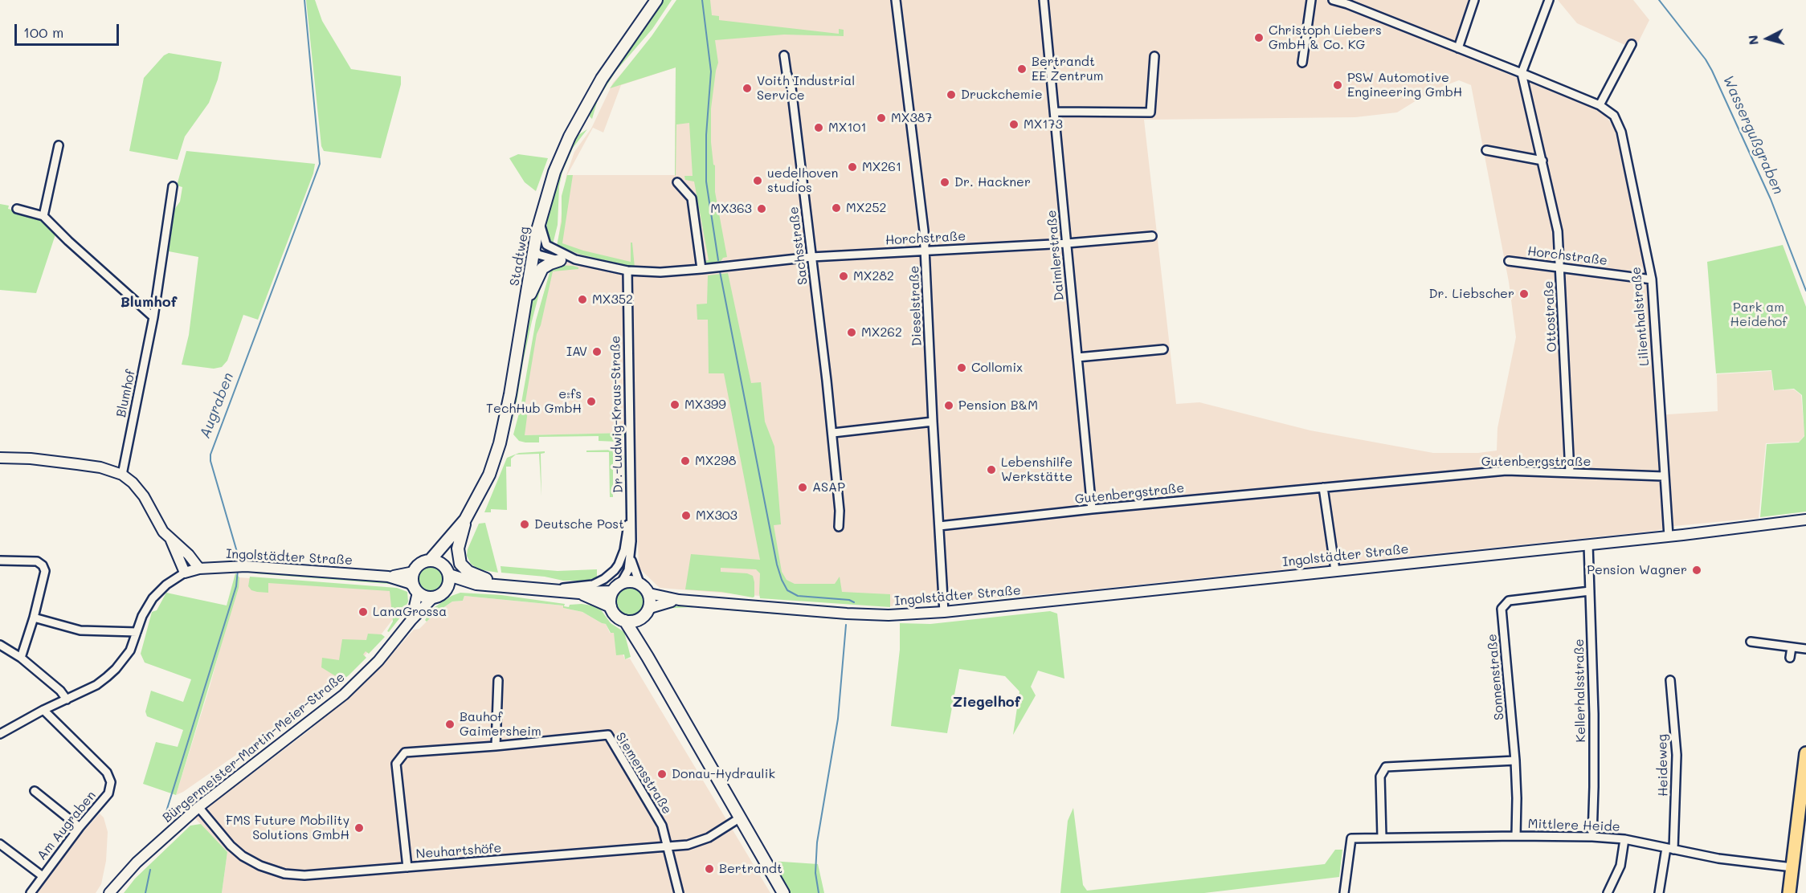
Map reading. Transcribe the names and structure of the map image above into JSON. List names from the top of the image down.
{
  "streets": {
    "main road": ["Stadtweg"],
    "street": [
      "Horchstraße",
      "Sachsstraße",
      "Daimlerstraße",
      "Dieselstraße",
      "Ottostraße",
      "Lilienthalstraße",
      "Blumhof",
      "Dr.-Ludwig-Kraus-Straße",
      "Gutenbergstraße",
      "Ingolstädter Straße",
      "Sonnenstraße",
      "Kellerhalsstraße",
      "Bürgermeister-Martin-Meier-Straße",
      "Heideweg",
      "Siemensstraße",
      "Am Augraben",
      "Mittlere Heide",
      "Neuhartshöfe"
    ]
  },
  "crossings": [
    ["Horchstraße", "Sachsstraße"],
    ["Horchstraße", "Daimlerstraße"],
    ["Horchstraße", "Stadtweg"],
    ["Horchstraße", "Dieselstraße"],
    ["Horchstraße", "Ottostraße"],
    ["Horchstraße", "Lilienthalstraße"],
    ["Horchstraße", "Dr.-Ludwig-Kraus-Straße"],
    ["Daimlerstraße", "Gutenbergstraße"],
    ["Stadtweg", "Ingolstädter Straße"],
    ["Stadtweg", "Bürgermeister-Martin-Meier-Straße"],
    ["Dieselstraße", "Gutenbergstraße"],
    ["Dieselstraße", "Ingolstädter Straße"],
    ["Ottostraße", "Lilienthalstraße"],
    ["Ottostraße", "Gutenbergstraße"],
    ["Lilienthalstraße", "Gutenbergstraße"],
    ["Lilienthalstraße", "Ingolstädter Straße"],
    ["Ingolstädter Straße", "Kellerhalsstraße"],
    ["Ingolstädter Straße", "Bürgermeister-Martin-Meier-Straße"],
    ["Ingolstädter Straße", "Am Augraben"],
    ["Sonnenstraße", "Kellerhalsstraße"],
    ["Sonnenstraße", "Mittlere Heide"],
    ["Kellerhalsstraße", "Mittlere Heide"],
    ["Bürgermeister-Martin-Meier-Straße", "Neuhartshöfe"],
    ["Heideweg", "Mittlere Heide"],
    ["Siemensstraße", "Neuhartshöfe"]
  ],
  "districts": ["Blumhof", "Ziegelhof"],
  "water": ["Wassergußgraben", "Augraben"],
  "parks": ["Park am Heidehof"],
  "places": [
    "Christoph Liebers GmbH & Co. KG",
    "Bertrandt EE Zentrum",
    "PSW Automotive Engineering GmbH",
    "Voith Industrial Service",
    "Druckchemie",
    "MX387",
    "MX173",
    "MX101",
    "MX261",
    "uedelhoven studios",
    "Dr. Hackner",
    "MX252",
    "MX363",
    "MX282",
    "Dr. Liebscher",
    "MX352",
    "MX262",
    "IAV",
    "Collomix",
    "e:fs TechHub GmbH",
    "MX399",
    "Pension B&M",
    "MX298",
    "Lebenshilfe Werkstätte",
    "ASAP",
    "MX303",
    "Deutsche Post",
    "Pension Wagner",
    "LanaGrossa",
    "Bauhof Gaimersheim",
    "Donau-Hydraulik",
    "FMS Future Mobility Solutions GmbH",
    "Bertrandt"
  ],
  "scale_bar": "100 m",
  "north": "left"
}
